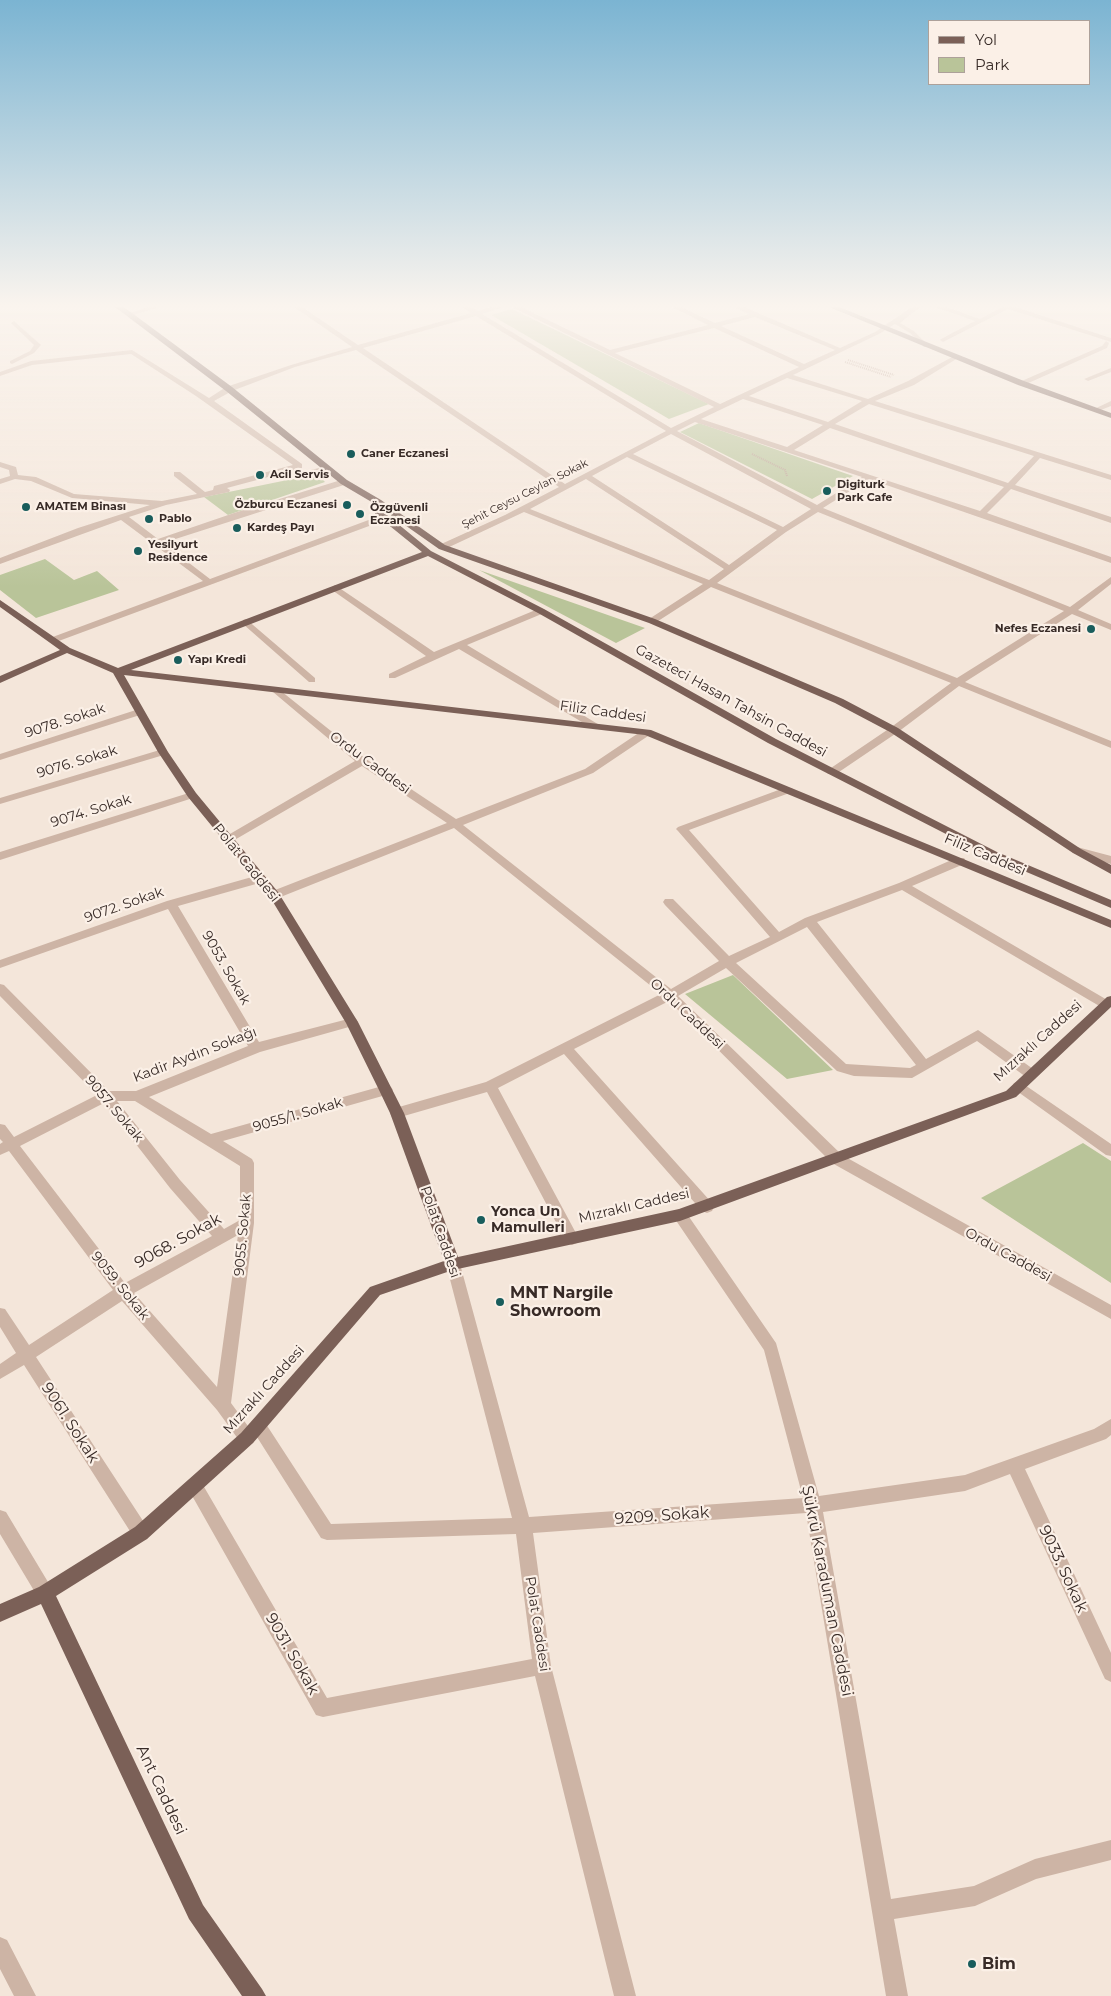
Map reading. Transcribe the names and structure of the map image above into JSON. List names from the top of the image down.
{
  "streets": {
    "main road": [
      "Gazeteci Hasan Tahsin Caddesi",
      "Filiz Caddesi",
      "Polat Caddesi",
      "Mızraklı Caddesi",
      "Ant Caddesi"
    ],
    "street": [
      "Şehit Ceysu Ceylan Sokak",
      "9078. Sokak",
      "9076. Sokak",
      "Ordu Caddesi",
      "9074. Sokak",
      "9072. Sokak",
      "9053. Sokak",
      "Kadir Aydın Sokağı",
      "9057. Sokak",
      "9055/1. Sokak",
      "9055. Sokak",
      "9068. Sokak",
      "9059. Sokak",
      "9061. Sokak",
      "9209. Sokak",
      "9033. Sokak",
      "Şükrü Karaduman Caddesi",
      "9031. Sokak"
    ]
  },
  "crossings": [
    ["Şehit Ceysu Ceylan Sokak", "Gazeteci Hasan Tahsin Caddesi"],
    ["Filiz Caddesi", "Ordu Caddesi"],
    ["Filiz Caddesi", "Polat Caddesi"],
    ["9078. Sokak", "Polat Caddesi"],
    ["9076. Sokak", "Polat Caddesi"],
    ["Ordu Caddesi", "Mızraklı Caddesi"],
    ["9074. Sokak", "Polat Caddesi"],
    ["Polat Caddesi", "9072. Sokak"],
    ["Polat Caddesi", "Mızraklı Caddesi"],
    ["Polat Caddesi", "Kadir Aydın Sokağı"],
    ["Polat Caddesi", "9055/1. Sokak"],
    ["Polat Caddesi", "9209. Sokak"],
    ["Polat Caddesi", "9031. Sokak"],
    ["9072. Sokak", "9053. Sokak"],
    ["9053. Sokak", "Kadir Aydın Sokağı"],
    ["Mızraklı Caddesi", "9059. Sokak"],
    ["Mızraklı Caddesi", "9061. Sokak"],
    ["Mızraklı Caddesi", "9209. Sokak"],
    ["Mızraklı Caddesi", "Şükrü Karaduman Caddesi"],
    ["Mızraklı Caddesi", "9031. Sokak"],
    ["Mızraklı Caddesi", "Ant Caddesi"],
    ["Kadir Aydın Sokağı", "9057. Sokak"],
    ["Kadir Aydın Sokağı", "9055. Sokak"],
    ["Kadir Aydın Sokağı", "9059. Sokak"],
    ["9057. Sokak", "9068. Sokak"],
    ["9055/1. Sokak", "9055. Sokak"],
    ["9055. Sokak", "9068. Sokak"],
    ["9055. Sokak", "9059. Sokak"],
    ["9068. Sokak", "9059. Sokak"],
    ["9068. Sokak", "9061. Sokak"],
    ["9059. Sokak", "9209. Sokak"],
    ["9209. Sokak", "9033. Sokak"],
    ["9209. Sokak", "Şükrü Karaduman Caddesi"]
  ],
  "places": [
    "Caner Eczanesi",
    "Acil Servis",
    "Digiturk Park Cafe",
    "Özburcu Eczanesi",
    "AMATEM Binası",
    "Özgüvenli Eczanesi",
    "Pablo",
    "Kardeş Payı",
    "Yesilyurt Residence",
    "Nefes Eczanesi",
    "Yapı Kredi",
    "Yonca Un Mamulleri",
    "MNT Nargile Showroom",
    "Bim"
  ],
  "legend": ["Yol", "Park"]
}
